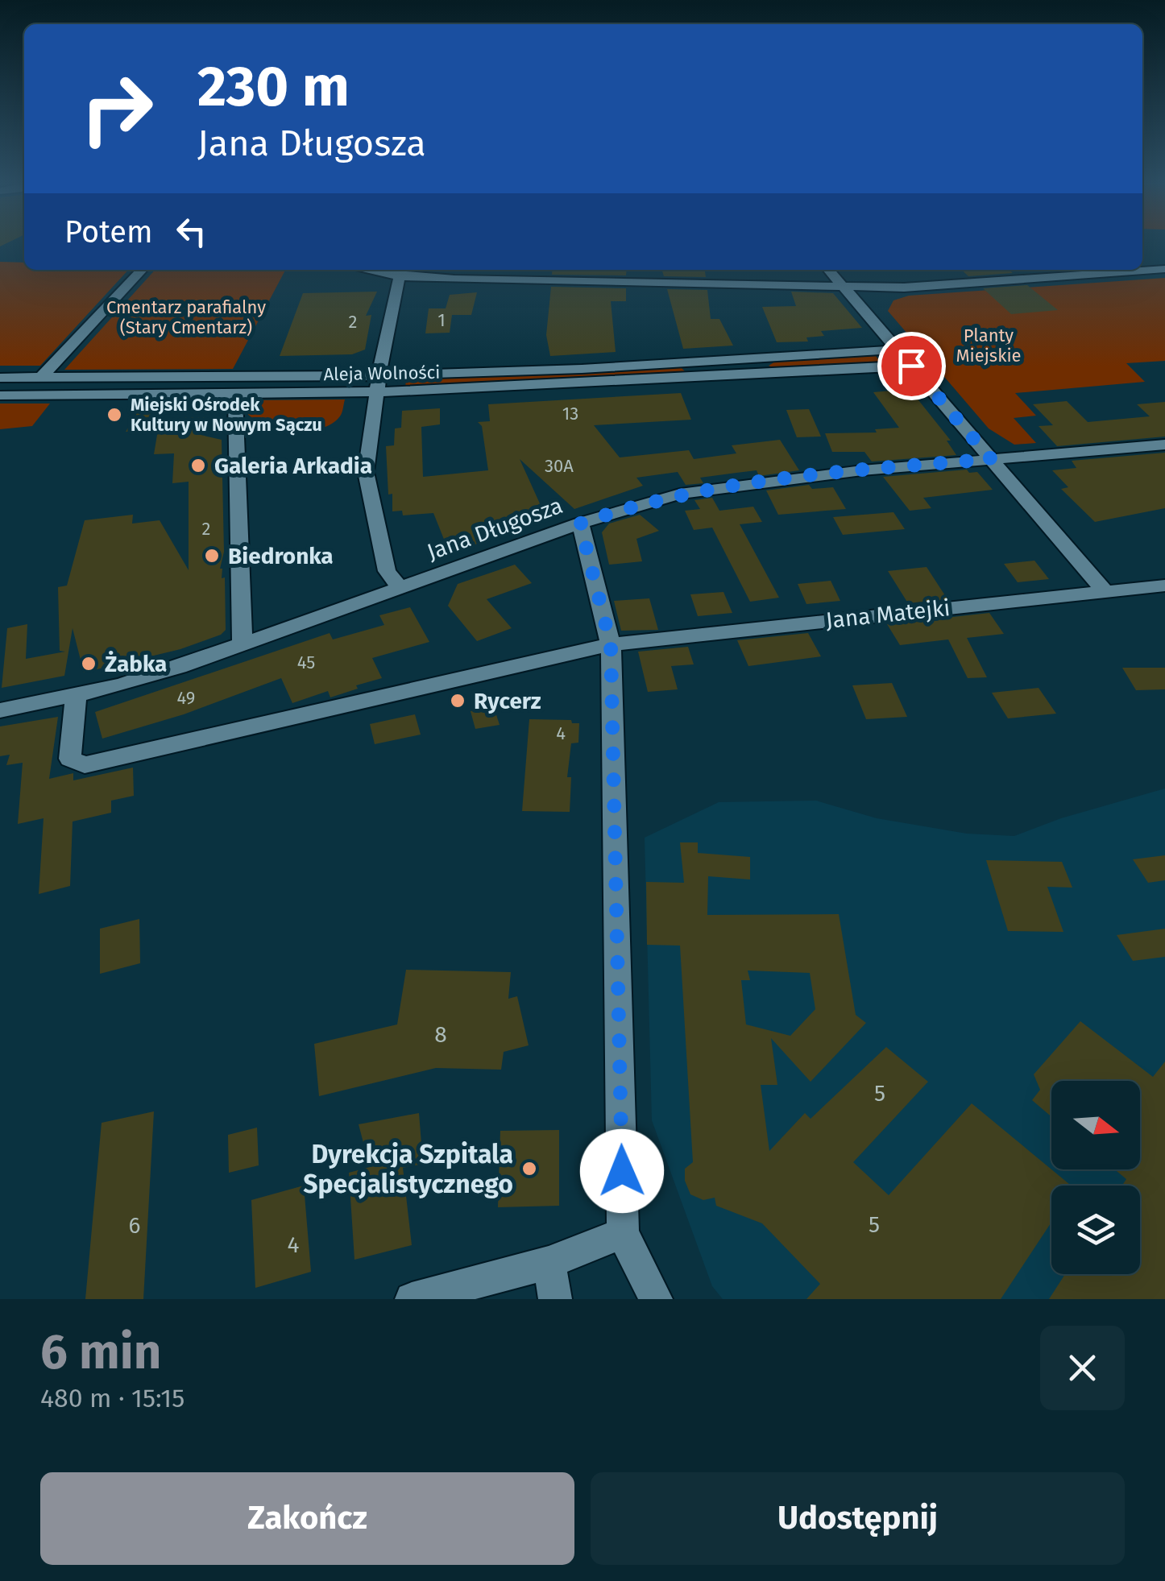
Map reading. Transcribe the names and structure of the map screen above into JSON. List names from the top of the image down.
{
  "streets": {
    "street": ["Aleja Wolności", "Jana Długosza", "Jana Matejki"]
  },
  "crossings": [
    ["Jana Długosza", "Jana Matejki"]
  ],
  "parks": ["Cmentarz parafialny (Stary Cmentarz)", "Planty Miejskie"],
  "places": [
    "Miejski Ośrodek Kultury w Nowym Sączu",
    "Galeria Arkadia",
    "Biedronka",
    "Żabka",
    "Rycerz",
    "Dyrekcja Szpitala Specjalistycznego"
  ],
  "house_numbers": [
    "1",
    "2",
    "13",
    "30A",
    "2",
    "45",
    "49",
    "4",
    "8",
    "5",
    "5",
    "6",
    "4"
  ],
  "north": "right",
  "page": {
    "turn": ["230 m", "Jana Długosza"],
    "then": "Potem",
    "heading": ["6 min", "480 m · 15:15"],
    "buttons": ["Zakończ", "Udostępnij"]
  }
}
